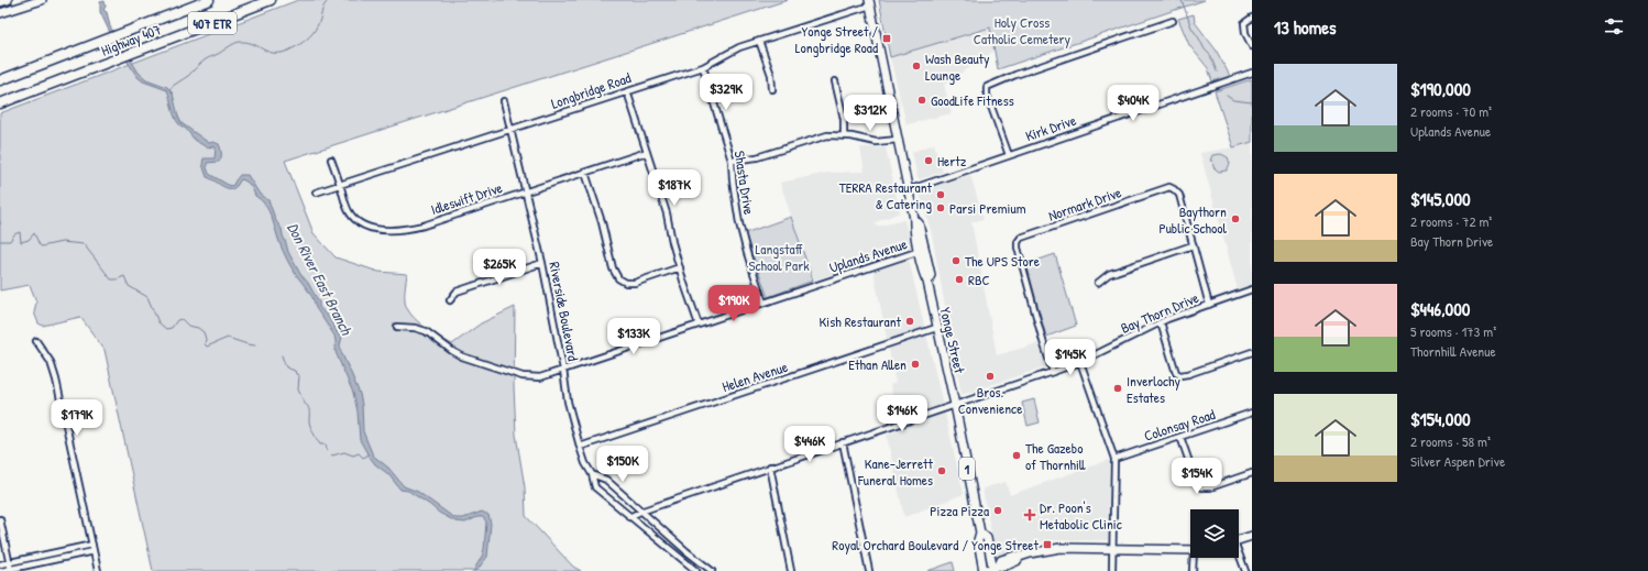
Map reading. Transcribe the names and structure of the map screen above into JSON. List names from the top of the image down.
{
  "streets": {
    "highway": ["407 ETR", "Highway 407"],
    "main road": ["Yonge Street", "1"],
    "street": [
      "Longbridge Road",
      "Kirk Drive",
      "Shasta Drive",
      "Idleswift Drive",
      "Normark Drive",
      "Uplands Avenue",
      "Riverside Boulevard",
      "Bay Thorn Drive",
      "Helen Avenue",
      "Colonsay Road"
    ]
  },
  "crossings": [
    ["Longbridge Road", "Shasta Drive"],
    ["Longbridge Road", "Idleswift Drive"],
    ["Longbridge Road", "Riverside Boulevard"],
    ["Longbridge Road", "Yonge Street"],
    ["Kirk Drive", "Yonge Street"],
    ["Shasta Drive", "Uplands Avenue"],
    ["Idleswift Drive", "Riverside Boulevard"],
    ["Normark Drive", "Bay Thorn Drive"],
    ["Uplands Avenue", "Riverside Boulevard"],
    ["Uplands Avenue", "Yonge Street"],
    ["Riverside Boulevard", "Bay Thorn Drive"],
    ["Riverside Boulevard", "Helen Avenue"],
    ["Bay Thorn Drive", "Yonge Street"],
    ["Yonge Street", "Helen Avenue"]
  ],
  "water": ["Don River East Branch"],
  "parks": ["Holy Cross Catholic Cemetery", "Langstaff School Park"],
  "places": {
    "transit": ["Yonge Street / Longbridge Road", "Royal Orchard Boulevard / Yonge Street"],
    "other": [
      "Wash Beauty Lounge",
      "GoodLife Fitness",
      "Hertz",
      "TERRA Restaurant & Catering",
      "Parsi Premium",
      "Baythorn Public School",
      "The UPS Store",
      "RBC",
      "Kish Restaurant",
      "Ethan Allen",
      "Bros. Convenience",
      "Inverlochy Estates",
      "The Gazebo of Thornhill",
      "Kane-Jerrett Funeral Homes",
      "Pizza Pizza"
    ],
    "health": ["Dr. Poon's Metabolic Clinic"]
  },
  "page": {
    "heading": "13 homes",
    "list": [
      {
        "name": "$190,000",
        "note": "2 rooms · 70 m² · Uplands Avenue"
      },
      {
        "name": "$145,000",
        "note": "2 rooms · 72 m² · Bay Thorn Drive"
      },
      {
        "name": "$446,000",
        "note": "5 rooms · 173 m² · Thornhill Avenue"
      },
      {
        "name": "$154,000",
        "note": "2 rooms · 58 m² · Silver Aspen Drive"
      }
    ],
    "price": [
      "$329K",
      "$404K",
      "$312K",
      "$187K",
      "$265K",
      "$190K",
      "$133K",
      "$145K",
      "$146K",
      "$179K",
      "$446K",
      "$150K",
      "$154K"
    ]
  }
}
